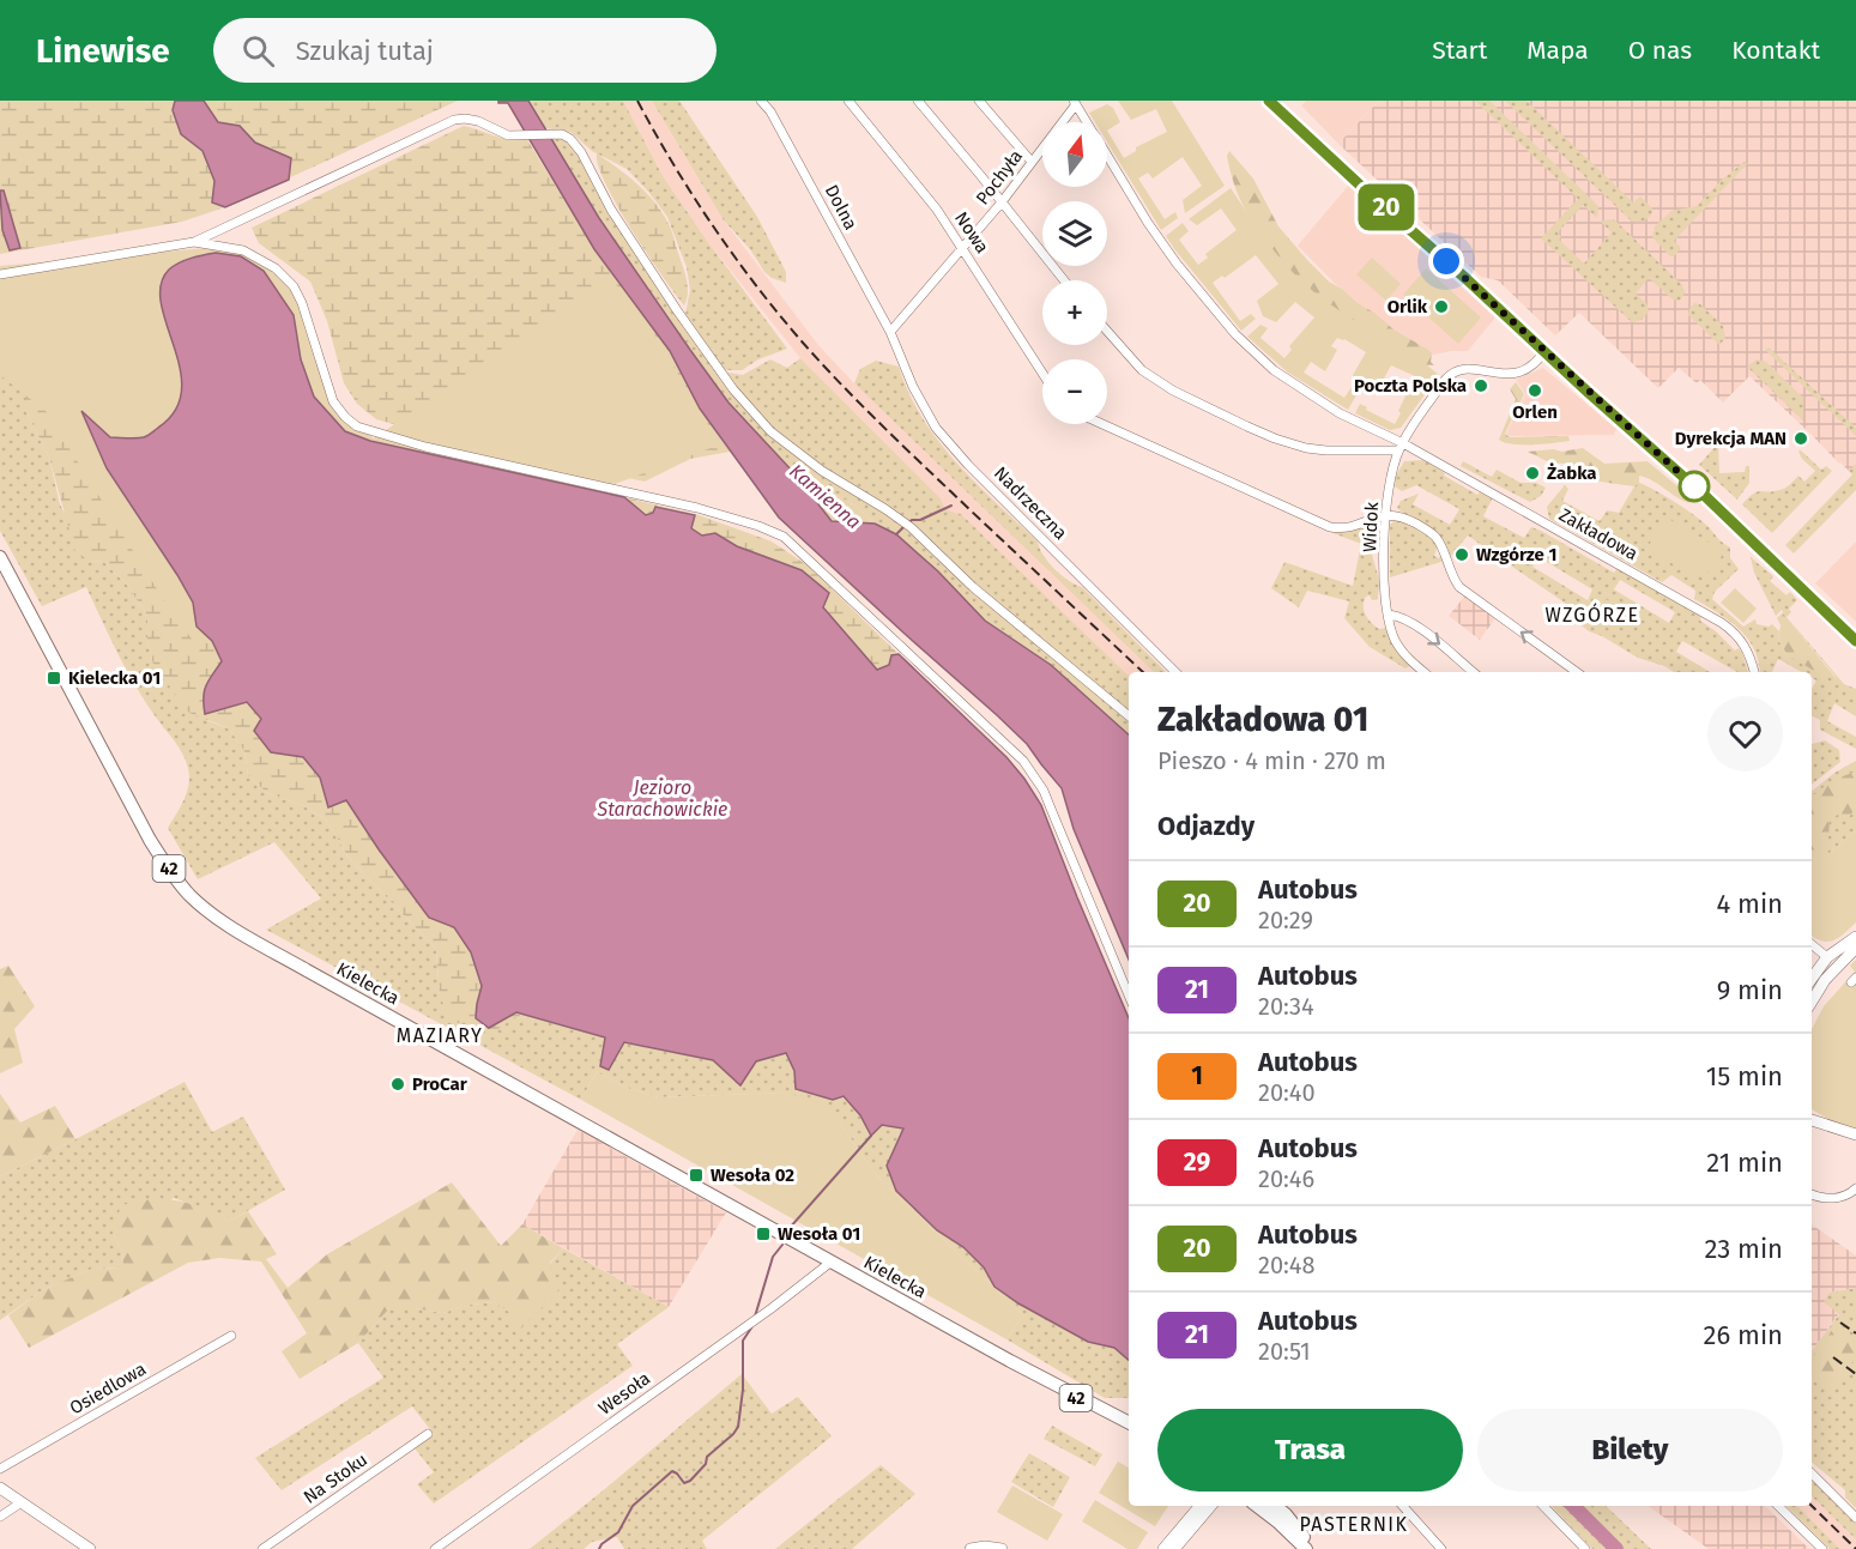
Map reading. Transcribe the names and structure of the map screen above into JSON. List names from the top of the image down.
{
  "streets": {
    "main road": ["42", "Kielecka"],
    "street": [
      "Pochyła",
      "Dolna",
      "Nowa",
      "Nadrzeczna",
      "Widok",
      "Zakładowa",
      "Osiedlowa",
      "Wesoła",
      "Na Stoku"
    ]
  },
  "crossings": [
    ["Pochyła", "Dolna"],
    ["Pochyła", "Nowa"],
    ["Pochyła", "Nadrzeczna"],
    ["Pochyła", "Zakładowa"],
    ["Dolna", "Nadrzeczna"],
    ["Widok", "Zakładowa"],
    ["Kielecka", "Wesoła"]
  ],
  "districts": ["WZGÓRZE", "MAZIARY", "PASTERNIK"],
  "water": ["Kamienna", "Jezioro Starachowickie"],
  "places": {
    "other": [
      "Orlik",
      "Poczta Polska",
      "Orlen",
      "Dyrekcja MAN",
      "Żabka",
      "Wzgórze 1",
      "ProCar"
    ],
    "transit": ["Kielecka 01", "Wesoła 02", "Wesoła 01"]
  },
  "lines": ["bus line 20"],
  "north": "top",
  "page": {
    "header": "Linewise",
    "search": "Szukaj tutaj",
    "nav": [
      "Start",
      "Mapa",
      "O nas",
      "Kontakt"
    ],
    "on_map": "20",
    "map_buttons": ["+", "−"],
    "heading": [
      ["Zakładowa 01", "Pieszo · 4 min · 270 m"],
      "Odjazdy"
    ],
    "list": [
      {
        "mark": "20",
        "name": "Autobus",
        "note": "20:29",
        "value": "4 min"
      },
      {
        "mark": "21",
        "name": "Autobus",
        "note": "20:34",
        "value": "9 min"
      },
      {
        "mark": "1",
        "name": "Autobus",
        "note": "20:40",
        "value": "15 min"
      },
      {
        "mark": "29",
        "name": "Autobus",
        "note": "20:46",
        "value": "21 min"
      },
      {
        "mark": "20",
        "name": "Autobus",
        "note": "20:48",
        "value": "23 min"
      },
      {
        "mark": "21",
        "name": "Autobus",
        "note": "20:51",
        "value": "26 min"
      }
    ],
    "buttons": ["Trasa", "Bilety"]
  }
}
